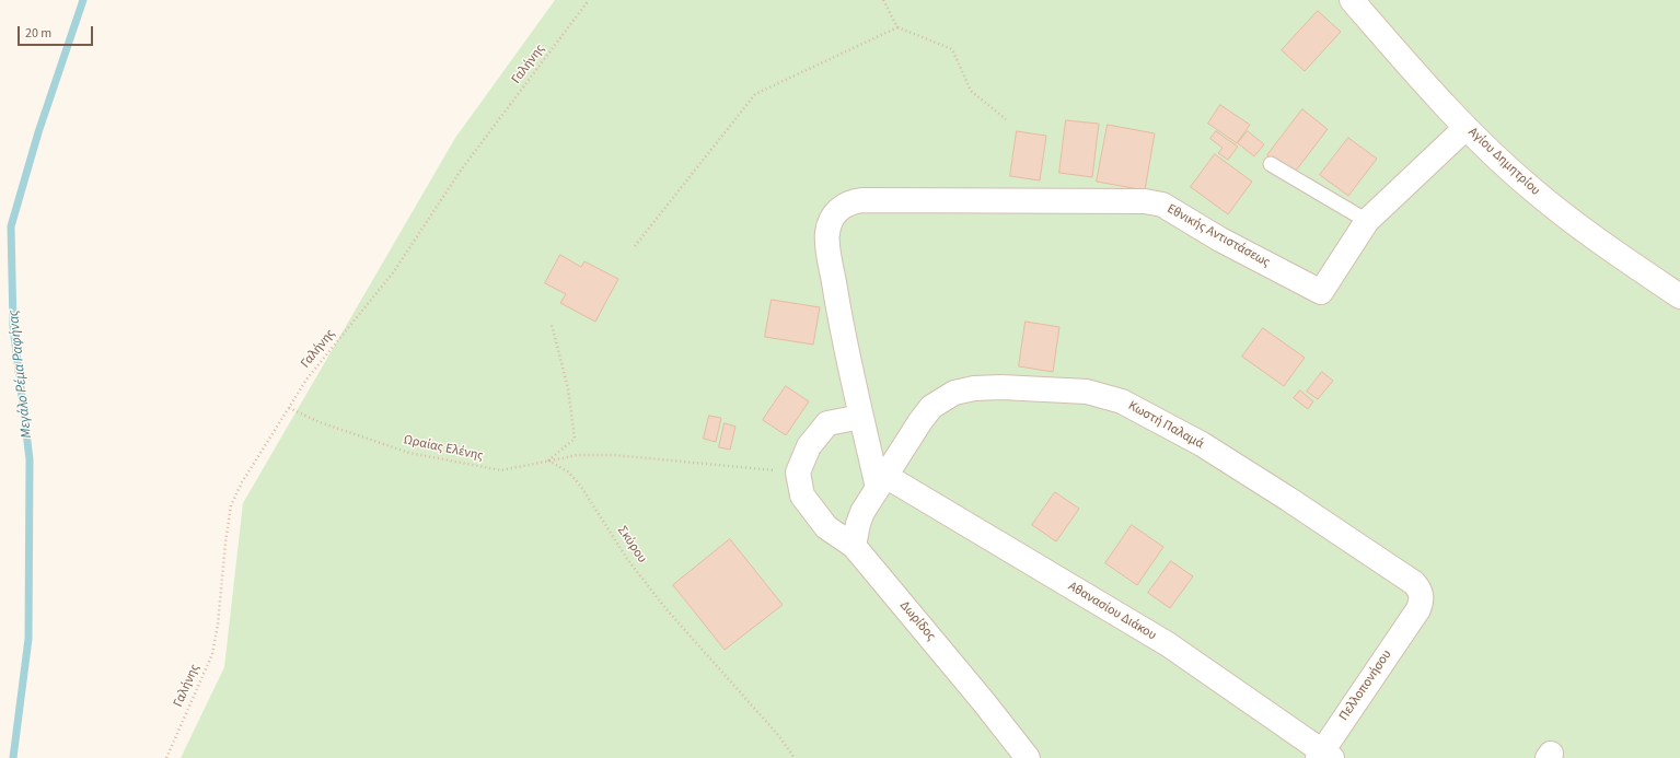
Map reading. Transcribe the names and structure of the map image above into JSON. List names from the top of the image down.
{
  "streets": {
    "street": [
      "Αγίου Δημητρίου",
      "Εθνικής Αντιστάσεως",
      "Κωστή Παλαμά",
      "Αθανασίου Διάκου",
      "Δωρίδος",
      "Πελλοπονήσου"
    ],
    "path": ["Γαλήνης", "Ωραίας Ελένης", "Σκύρου"]
  },
  "crossings": [
    ["Γαλήνης", "Ωραίας Ελένης"],
    ["Αγίου Δημητρίου", "Εθνικής Αντιστάσεως"],
    ["Κωστή Παλαμά", "Αθανασίου Διάκου"],
    ["Κωστή Παλαμά", "Πελλοπονήσου"],
    ["Ωραίας Ελένης", "Σκύρου"],
    ["Ωραίας Ελένης", "Δωρίδος"],
    ["Αθανασίου Διάκου", "Πελλοπονήσου"]
  ],
  "water": ["Μεγάλο Ρέμα Ραφήνας"],
  "scale_bar": "20 m"
}
